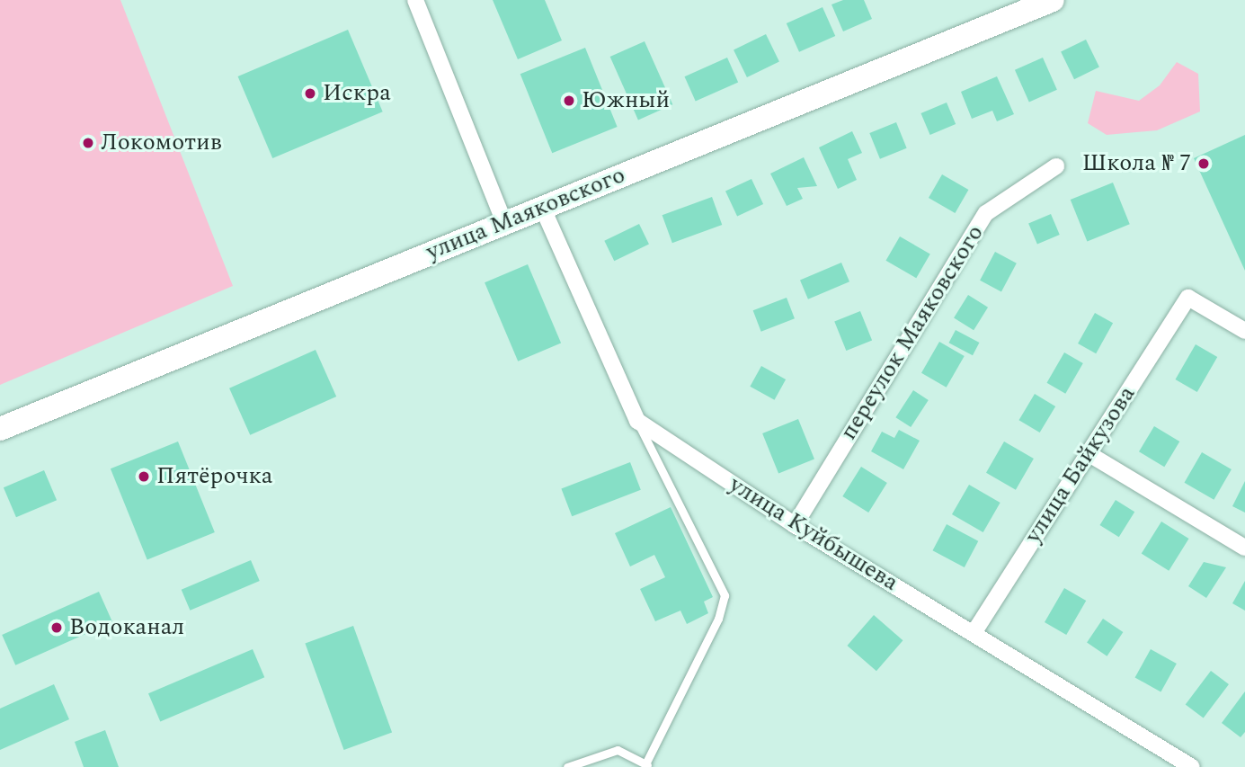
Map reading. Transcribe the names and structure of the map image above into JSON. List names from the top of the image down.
{
  "streets": {
    "main road": ["улица Маяковского"],
    "street": ["переулок Маяковского", "улица Байкузова", "улица Куйбышева"]
  },
  "crossings": [
    ["переулок Маяковского", "улица Куйбышева"],
    ["улица Байкузова", "улица Куйбышева"]
  ],
  "places": [
    "Искра",
    "Южный",
    "Локомотив",
    "Школа № 7",
    "Пятёрочка",
    "Водоканал"
  ]
}
